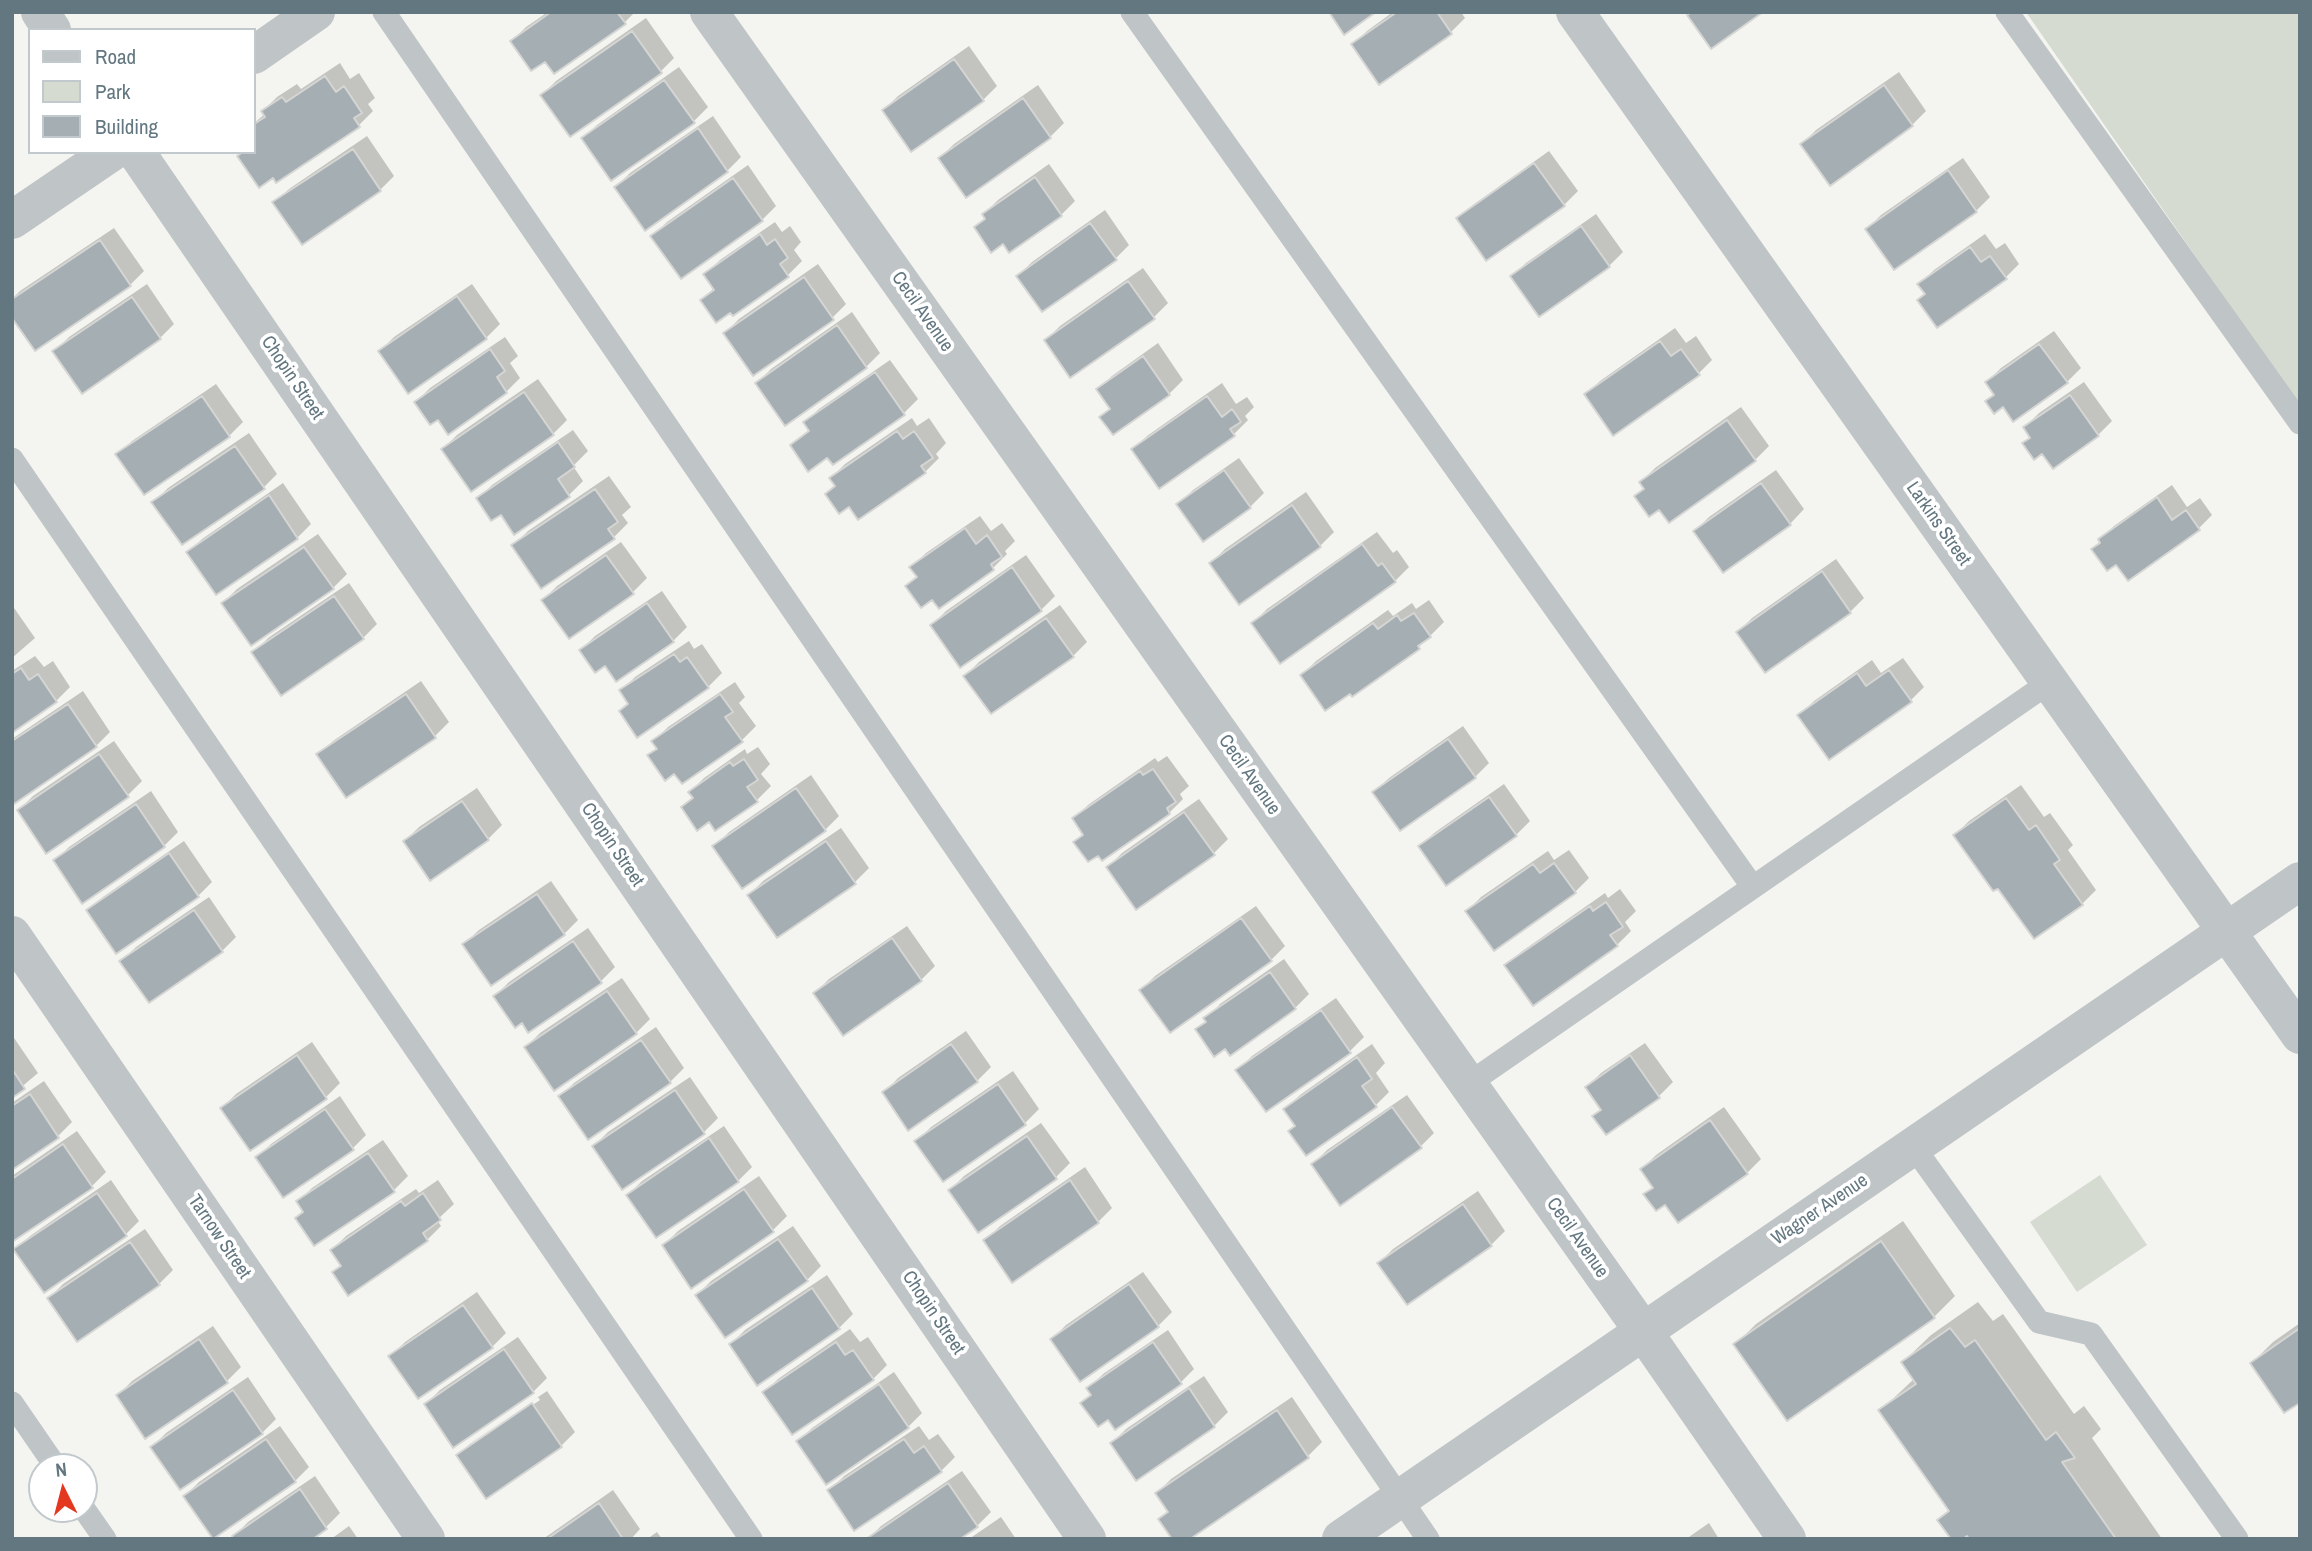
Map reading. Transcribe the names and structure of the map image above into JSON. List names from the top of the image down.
{
  "streets": {
    "street": [
      "Cecil Avenue",
      "Chopin Street",
      "Larkins Street",
      "Wagner Avenue",
      "Tarnow Street"
    ]
  },
  "crossings": [
    ["Cecil Avenue", "Wagner Avenue"],
    ["Larkins Street", "Wagner Avenue"]
  ],
  "legend": ["Road", "Park", "Building"],
  "north": "top"
}
